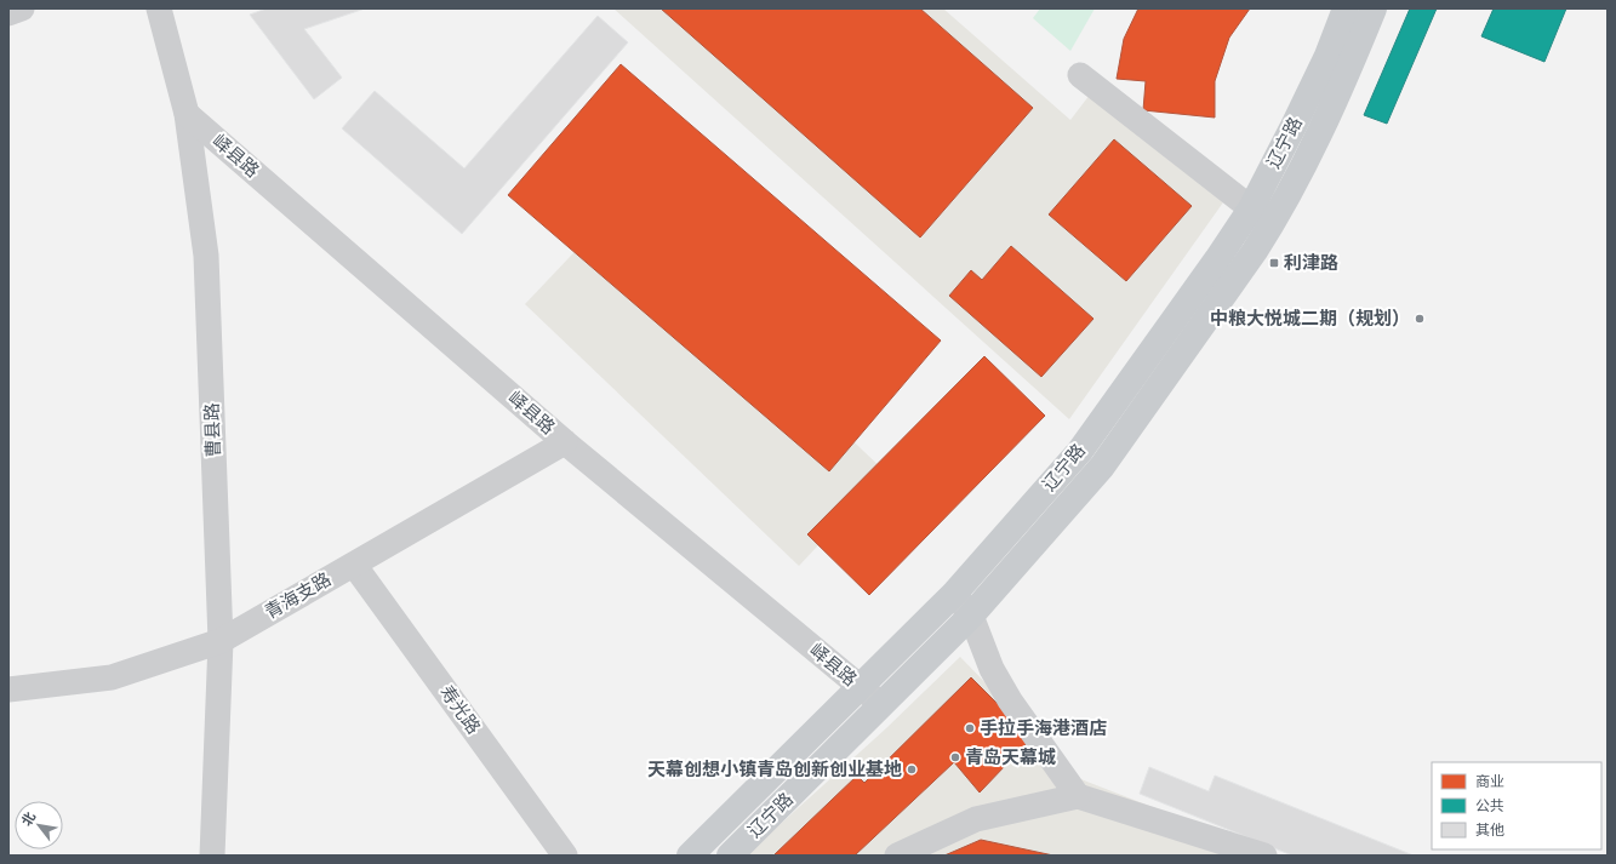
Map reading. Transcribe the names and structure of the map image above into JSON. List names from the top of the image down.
{
  "streets": {
    "main road": ["辽宁路"],
    "street": [
      "峄县路",
      "曹县路",
      "青海支路",
      "寿光路"
    ]
  },
  "crossings": [
    ["辽宁路", "峄县路"],
    ["峄县路", "曹县路"],
    ["峄县路", "青海支路"],
    ["曹县路", "青海支路"],
    ["青海支路", "寿光路"]
  ],
  "places": {
    "transit": ["利津路"],
    "other": [
      "中粮大悦城二期（规划）",
      "手拉手海港酒店",
      "青岛天幕城",
      "天幕创想小镇青岛创新创业基地"
    ]
  },
  "legend": ["商业", "公共", "其他"],
  "north": "top left"
}
